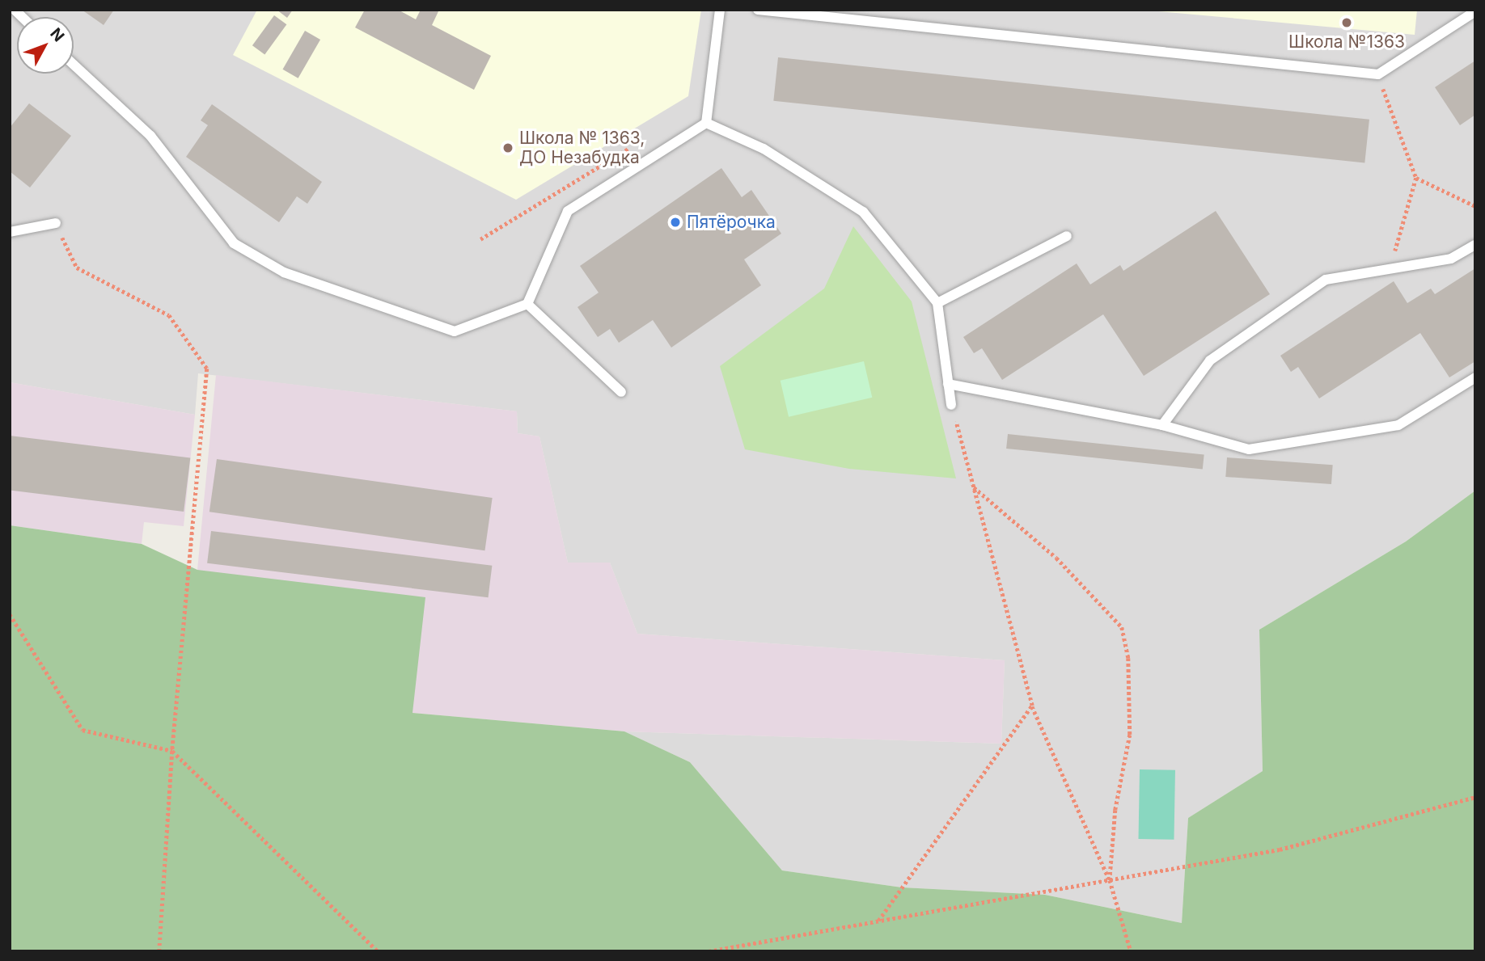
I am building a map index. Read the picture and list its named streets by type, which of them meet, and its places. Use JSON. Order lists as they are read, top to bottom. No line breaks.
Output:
{"places":["Школа №1363","Школа № 1363, ДО Незабудка","Пятёрочка"],"north":"top right"}
